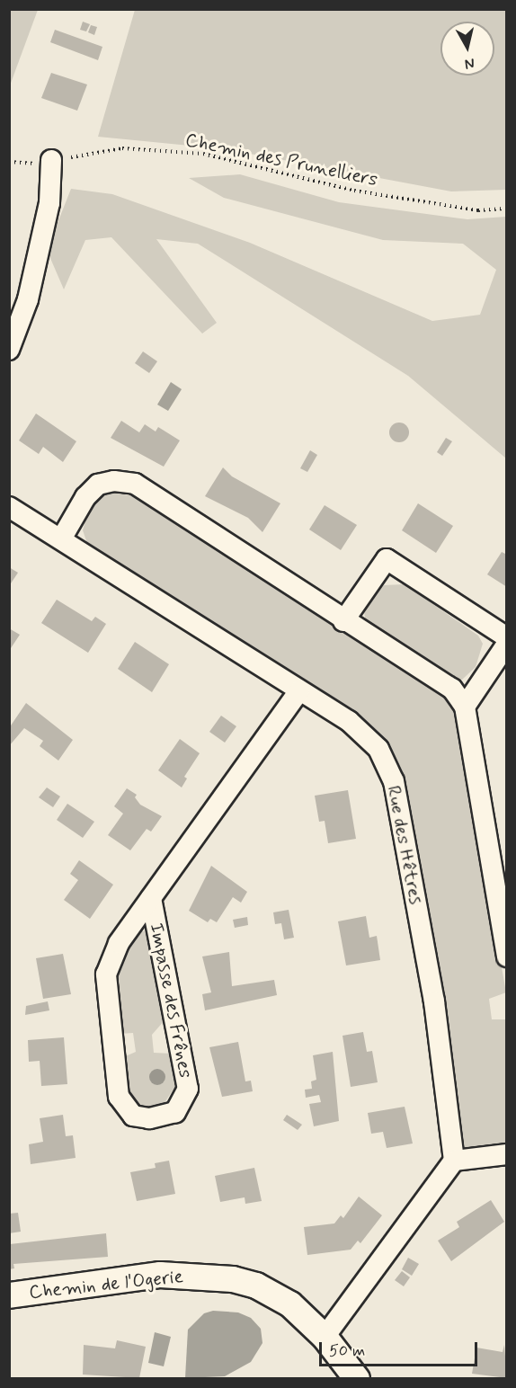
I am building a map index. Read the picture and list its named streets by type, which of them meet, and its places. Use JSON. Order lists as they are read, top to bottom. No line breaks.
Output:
{"streets":{"street":["Rue des Hêtres","Impasse des Frênes","Chemin de l'Ogerie"],"path":["Chemin des Prunelliers"]},"crossings":[["Rue des Hêtres","Impasse des Frênes"]],"scale_bar":"50 m","north":"bottom"}
